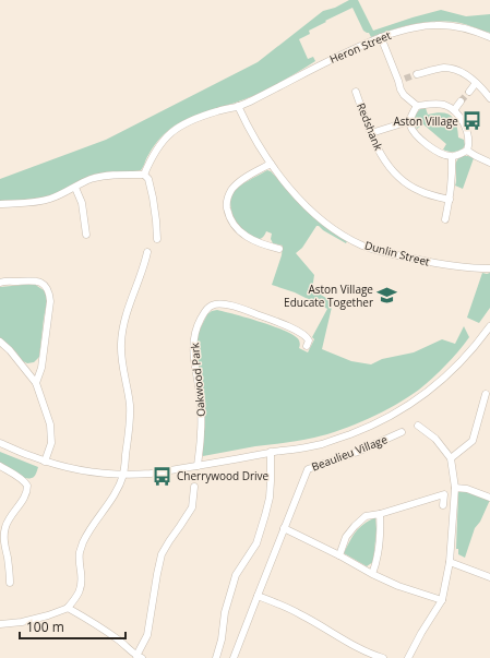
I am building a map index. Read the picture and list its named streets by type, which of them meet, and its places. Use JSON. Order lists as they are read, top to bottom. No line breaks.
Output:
{"streets":{"street":["Heron Street","Redshank","Dunlin Street","Oakwood Park","Beaulieu Village"]},"crossings":[["Heron Street","Dunlin Street"]],"places":{"bus stop":["Aston Village","Cherrywood Drive"],"school or university":["Aston Village Educate Together"]},"scale_bar":"100 m"}
